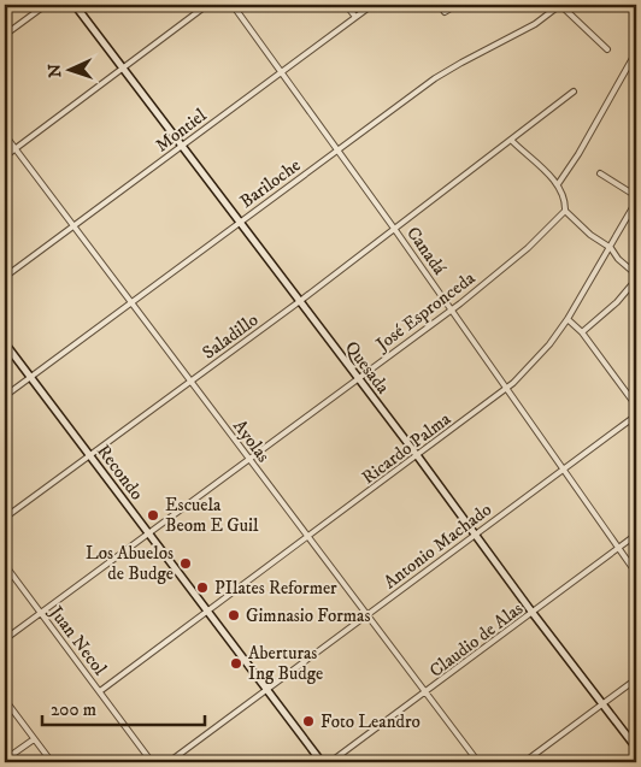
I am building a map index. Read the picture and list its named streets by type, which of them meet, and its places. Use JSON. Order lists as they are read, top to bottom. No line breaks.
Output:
{"streets":{"street":["Montiel","Bariloche","Canadá","José Espronceda","Saladillo","Quesada","Ayolas","Ricardo Palma","Recondo","Antonio Machado","Claudio de Alas","Juan Necol"]},"crossings":[["Montiel","Canadá"],["Montiel","Quesada"],["Montiel","Ayolas"],["Bariloche","Canadá"],["Bariloche","Quesada"],["Bariloche","Ayolas"],["Bariloche","Recondo"],["Canadá","José Espronceda"],["Canadá","Saladillo"],["Canadá","Ricardo Palma"],["Canadá","Antonio Machado"],["Canadá","Claudio de Alas"],["José Espronceda","Quesada"],["José Espronceda","Ayolas"],["José Espronceda","Recondo"],["José Espronceda","Juan Necol"],["Saladillo","Quesada"],["Saladillo","Ayolas"],["Saladillo","Recondo"],["Quesada","Ricardo Palma"],["Quesada","Antonio Machado"],["Quesada","Claudio de Alas"],["Ayolas","Ricardo Palma"],["Ayolas","Antonio Machado"],["Ayolas","Claudio de Alas"],["Ricardo Palma","Recondo"],["Ricardo Palma","Juan Necol"],["Recondo","Antonio Machado"]],"places":["Escuela Beom E Guil","Los Abuelos de Budge","PIlates Reformer","Gimnasio Formas","Aberturas Ing Budge","Foto Leandro"],"scale_bar":"200 m","north":"left"}
